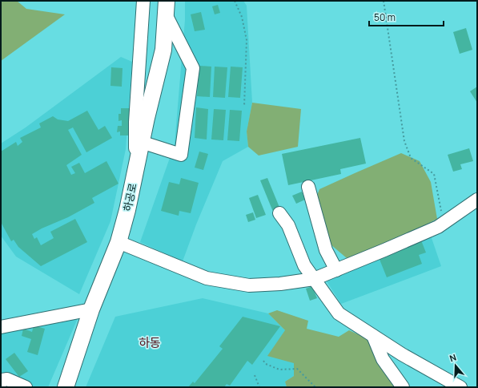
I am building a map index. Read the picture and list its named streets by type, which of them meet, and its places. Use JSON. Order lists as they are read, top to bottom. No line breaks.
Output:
{"streets":{"main road":["하공로"]},"districts":["하동"],"scale_bar":"50 m","north":"top"}
